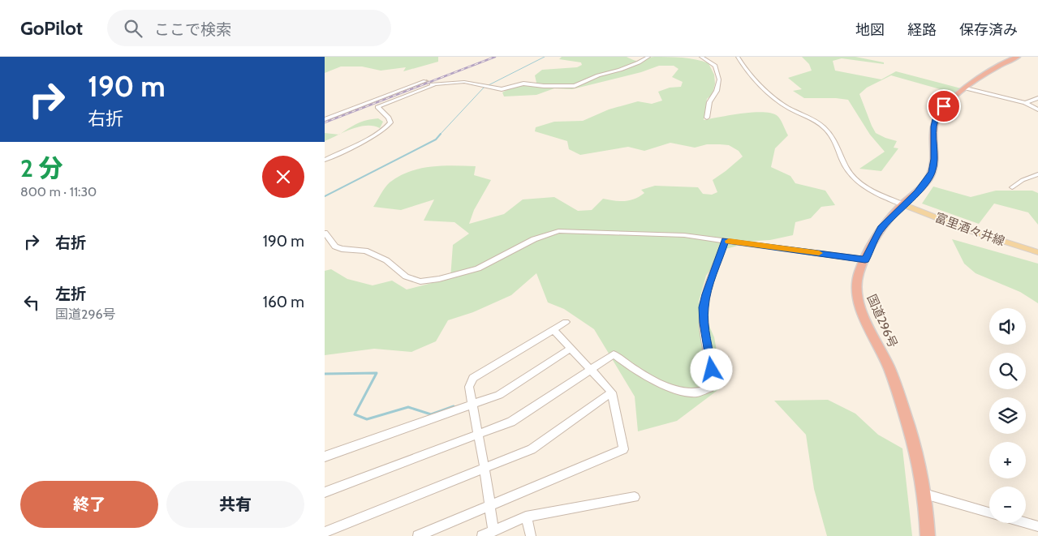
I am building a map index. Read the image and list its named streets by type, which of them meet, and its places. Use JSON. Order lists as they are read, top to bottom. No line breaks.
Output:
{"streets":{"highway":["国道296号"],"main road":["富里酒々井線"]},"crossings":[["富里酒々井線","国道296号"]],"page":{"header":"GoPilot","search":"ここで検索","nav":["地図","経路","保存済み"],"turn":["190 m","右折"],"heading":["2 分","800 m · 11:30"],"list":[{"name":"右折","value":"190 m"},{"name":"左折","note":"国道296号","value":"160 m"}],"map_buttons":["+","−"],"buttons":["終了","共有"]}}
